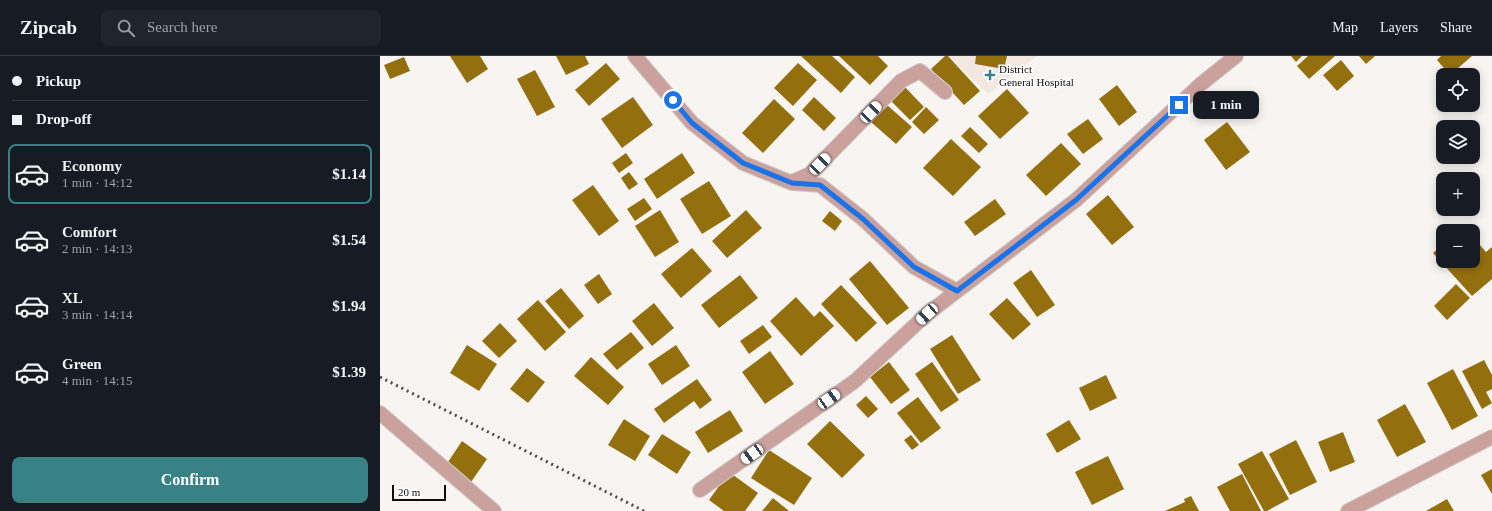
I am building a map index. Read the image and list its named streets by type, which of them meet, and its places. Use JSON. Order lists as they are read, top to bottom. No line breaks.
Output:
{"places":{"health":["District General Hospital"]},"scale_bar":"20 m","page":{"header":"Zipcab","search":"Search here","nav":["Map","Layers","Share"],"banner":["Pickup","Drop-off"],"map_buttons":["+","−"],"bubble":"1 min","list":[{"name":"Economy","note":"1 min · 14:12","value":"$1.14"},{"name":"Comfort","note":"2 min · 14:13","value":"$1.54"},{"name":"XL","note":"3 min · 14:14","value":"$1.94"},{"name":"Green","note":"4 min · 14:15","value":"$1.39"}],"buttons":"Confirm","scale":"20 m"}}
